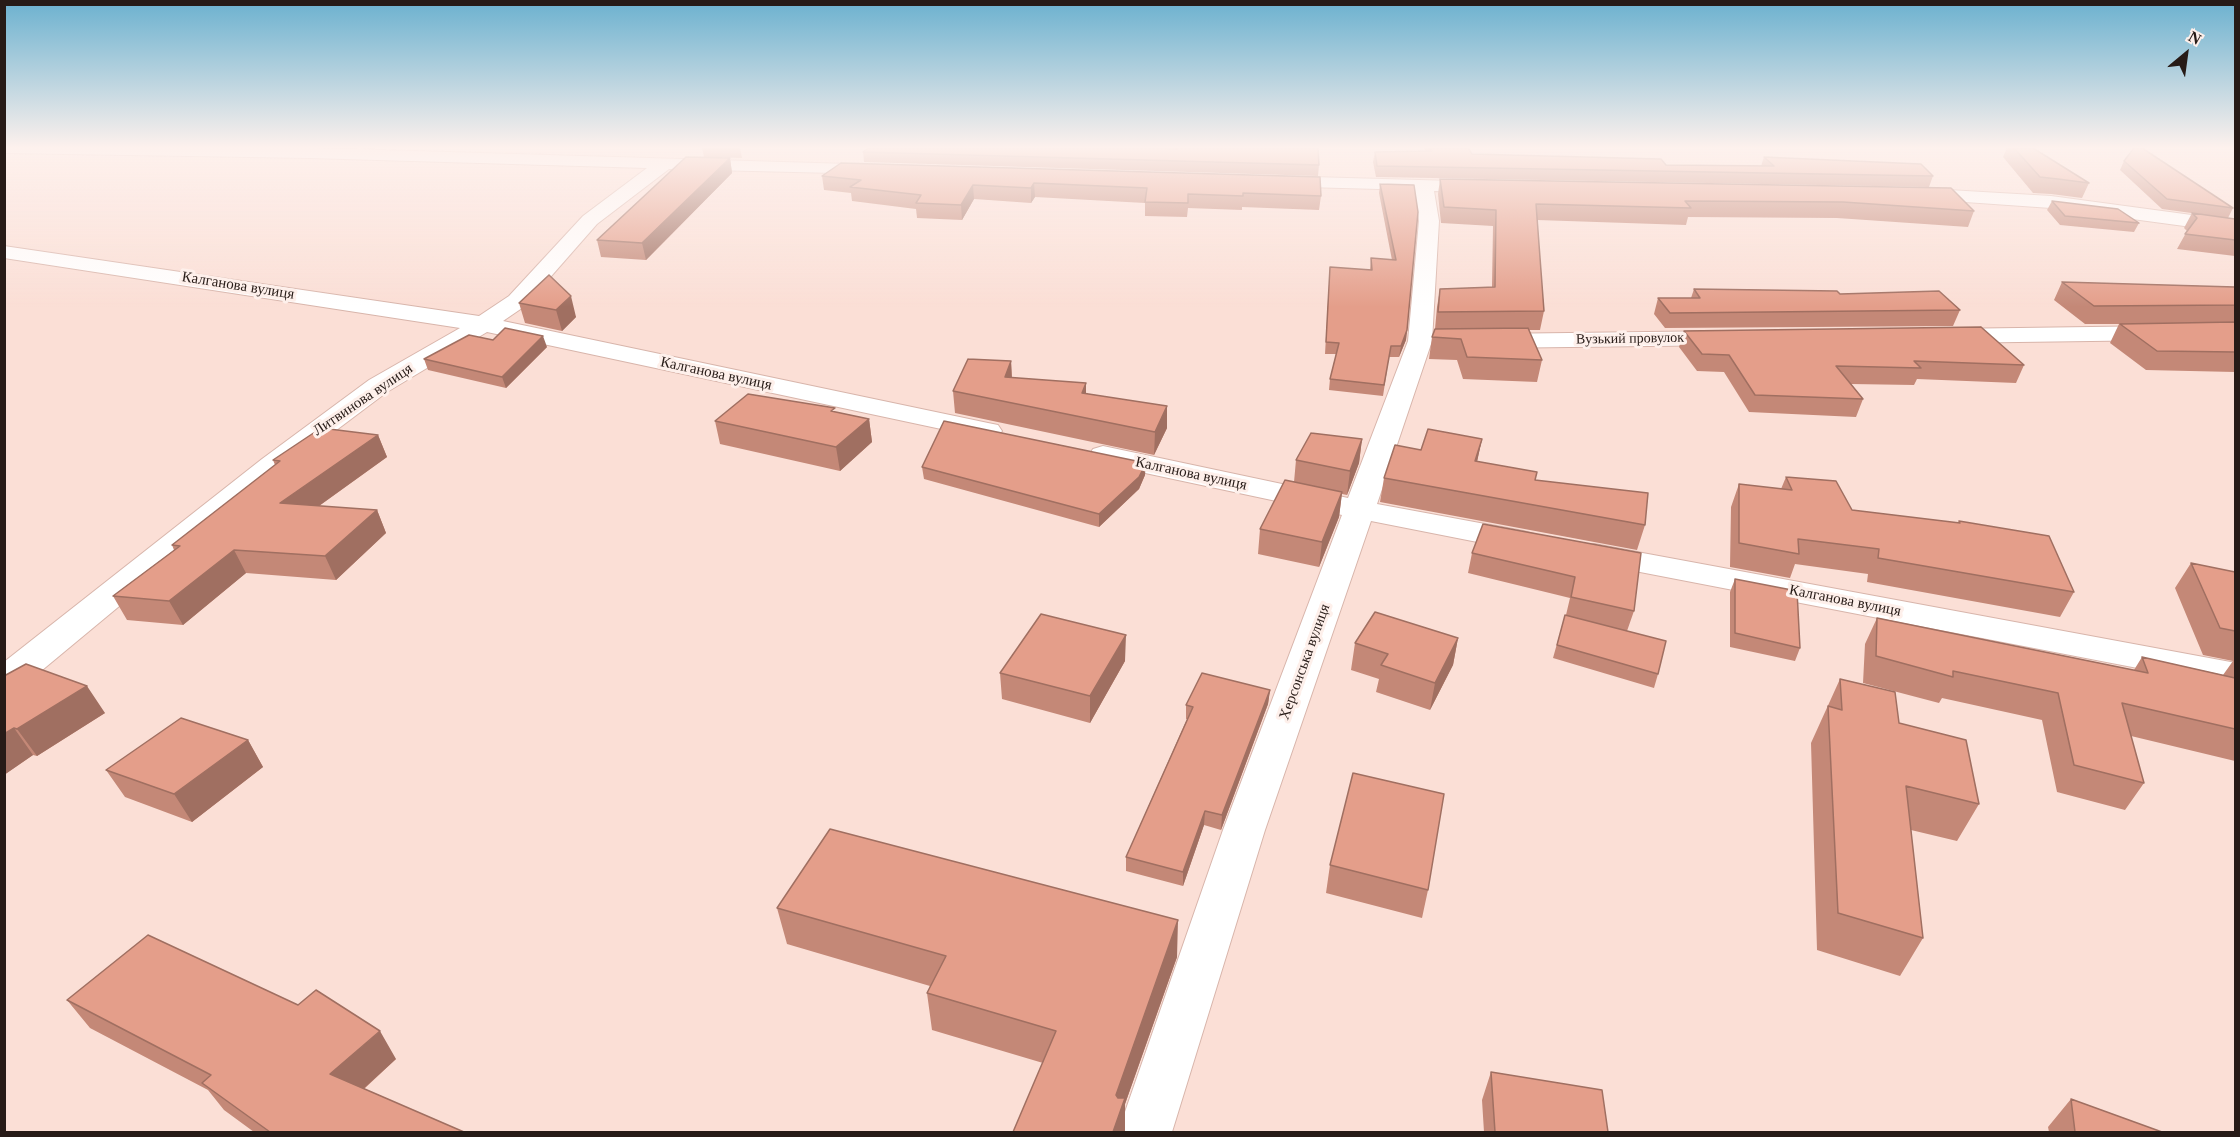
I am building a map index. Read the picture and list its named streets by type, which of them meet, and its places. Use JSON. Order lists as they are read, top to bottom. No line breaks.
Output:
{"streets":{"street":["Калганова вулиця","Вузький провулок","Литвинова вулиця","Херсонська вулиця"]},"crossings":[["Калганова вулиця","Литвинова вулиця"],["Калганова вулиця","Херсонська вулиця"],["Вузький провулок","Херсонська вулиця"]],"north":"top right"}
